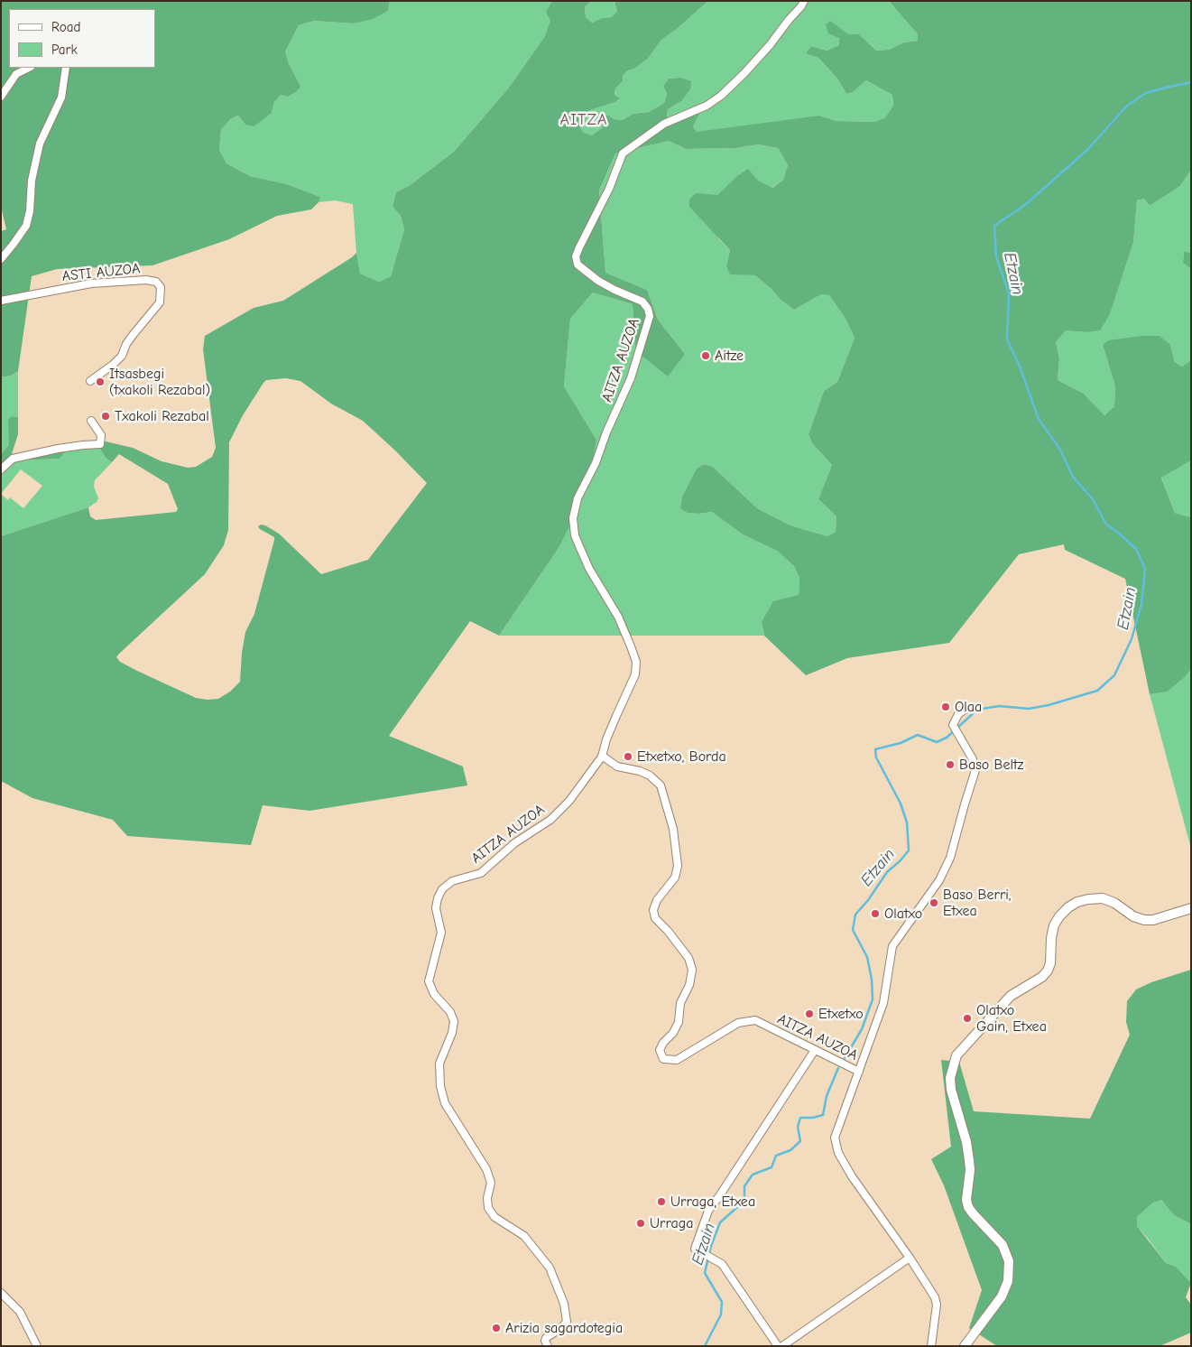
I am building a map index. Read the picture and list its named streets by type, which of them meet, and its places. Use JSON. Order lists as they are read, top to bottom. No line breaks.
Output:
{"streets":{"street":["ASTI AUZOA","AITZA AUZOA"]},"districts":["AITZA"],"water":["Etzain"],"places":["Aitze","Itsasbegi (txakoli Rezabal)","Txakoli Rezabal","Olaa","Etxetxo, Borda","Baso Beltz","Baso Berri, Etxea","Olatxo","Etxetxo","Olatxo Gain, Etxea","Urraga, Etxea","Urraga","Arizia sagardotegia"],"legend":["Road","Park"]}
